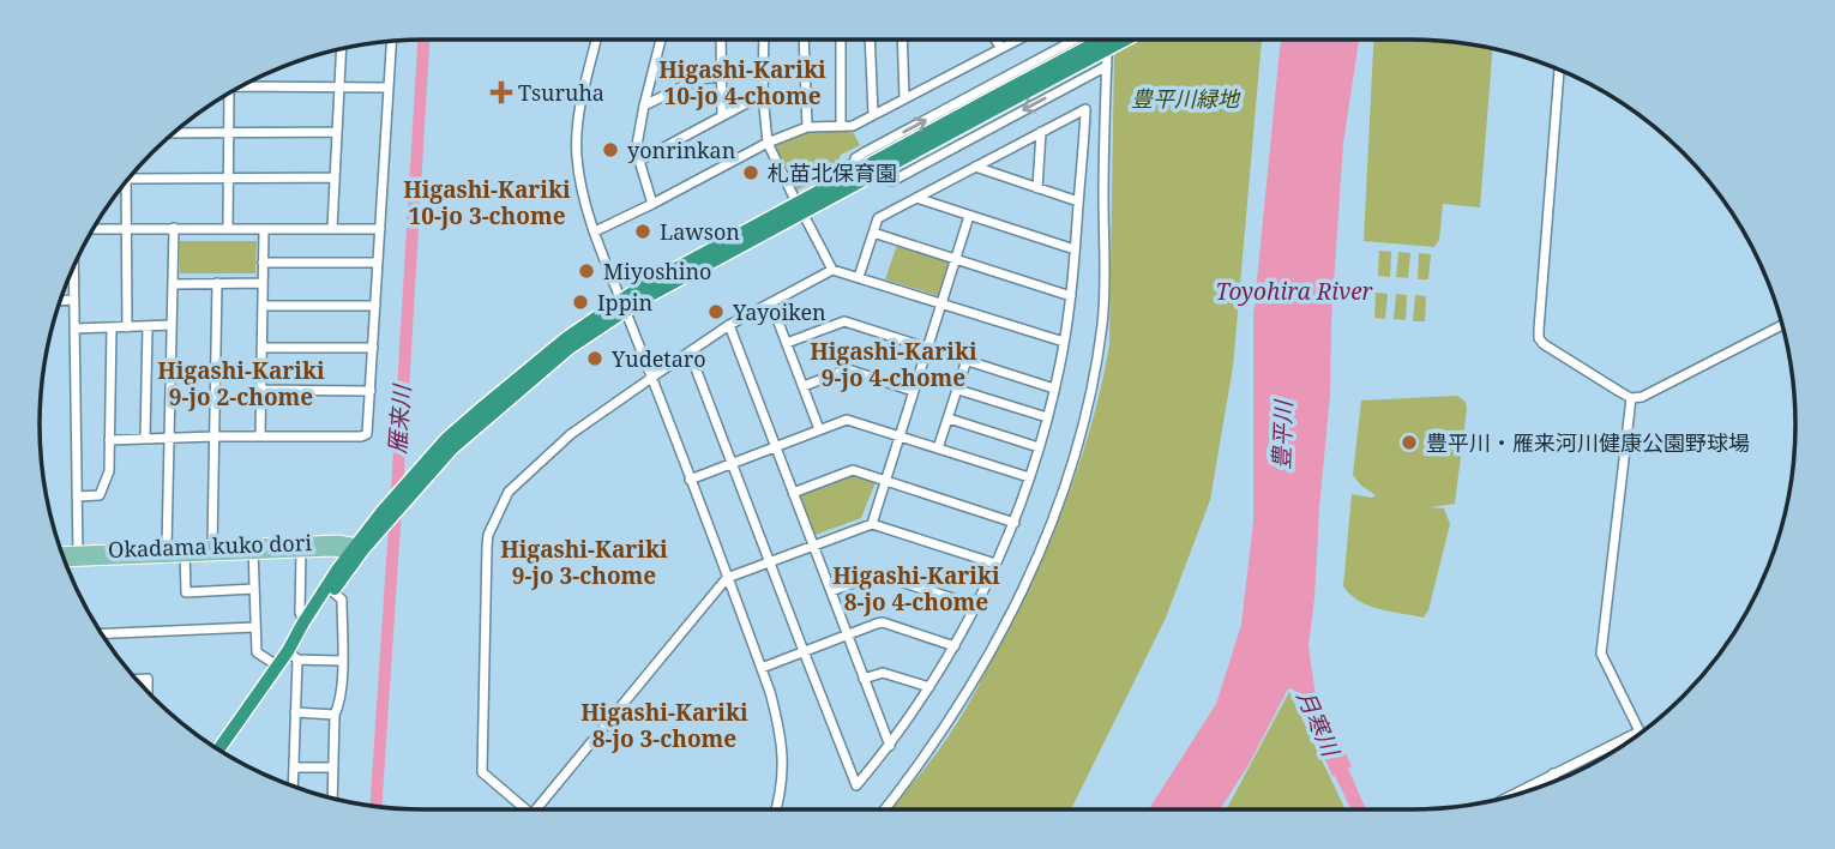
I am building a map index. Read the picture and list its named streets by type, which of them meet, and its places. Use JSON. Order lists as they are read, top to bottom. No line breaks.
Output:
{"streets":{"main road":["Okadama kuko dori"]},"districts":["Higashi-Kariki 10-jo 4-chome","Higashi-Kariki 10-jo 3-chome","Higashi-Kariki 9-jo 4-chome","Higashi-Kariki 9-jo 2-chome","Higashi-Kariki 9-jo 3-chome","Higashi-Kariki 8-jo 4-chome","Higashi-Kariki 8-jo 3-chome"],"water":["Toyohira River","雁来川","豊平川","月寒川"],"parks":["豊平川緑地"],"places":{"health":["Tsuruha"],"other":["yonrinkan","札苗北保育園","Lawson","Miyoshino","Ippin","Yayoiken","Yudetaro","豊平川・雁来河川健康公園野球場"]}}
